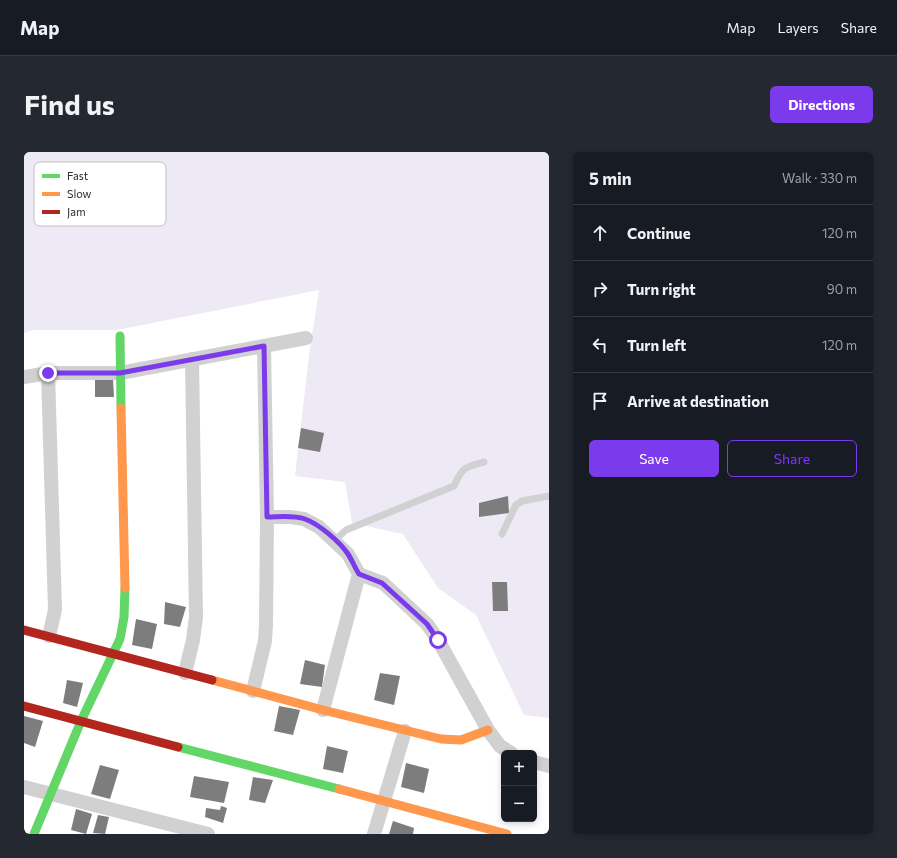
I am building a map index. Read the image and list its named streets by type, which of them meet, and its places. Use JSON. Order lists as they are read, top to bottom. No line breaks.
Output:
{"legend":["Fast","Slow","Jam"],"page":{"header":"Map","nav":["Map","Layers","Share"],"buttons":["Directions",["Save","Share"]],"title":"Find us","heading":["5 min","Walk · 330 m"],"list":[["Continue","120 m"],["Turn right","90 m"],["Turn left","120 m"],"Arrive at destination"],"map_buttons":["+","−"]}}
